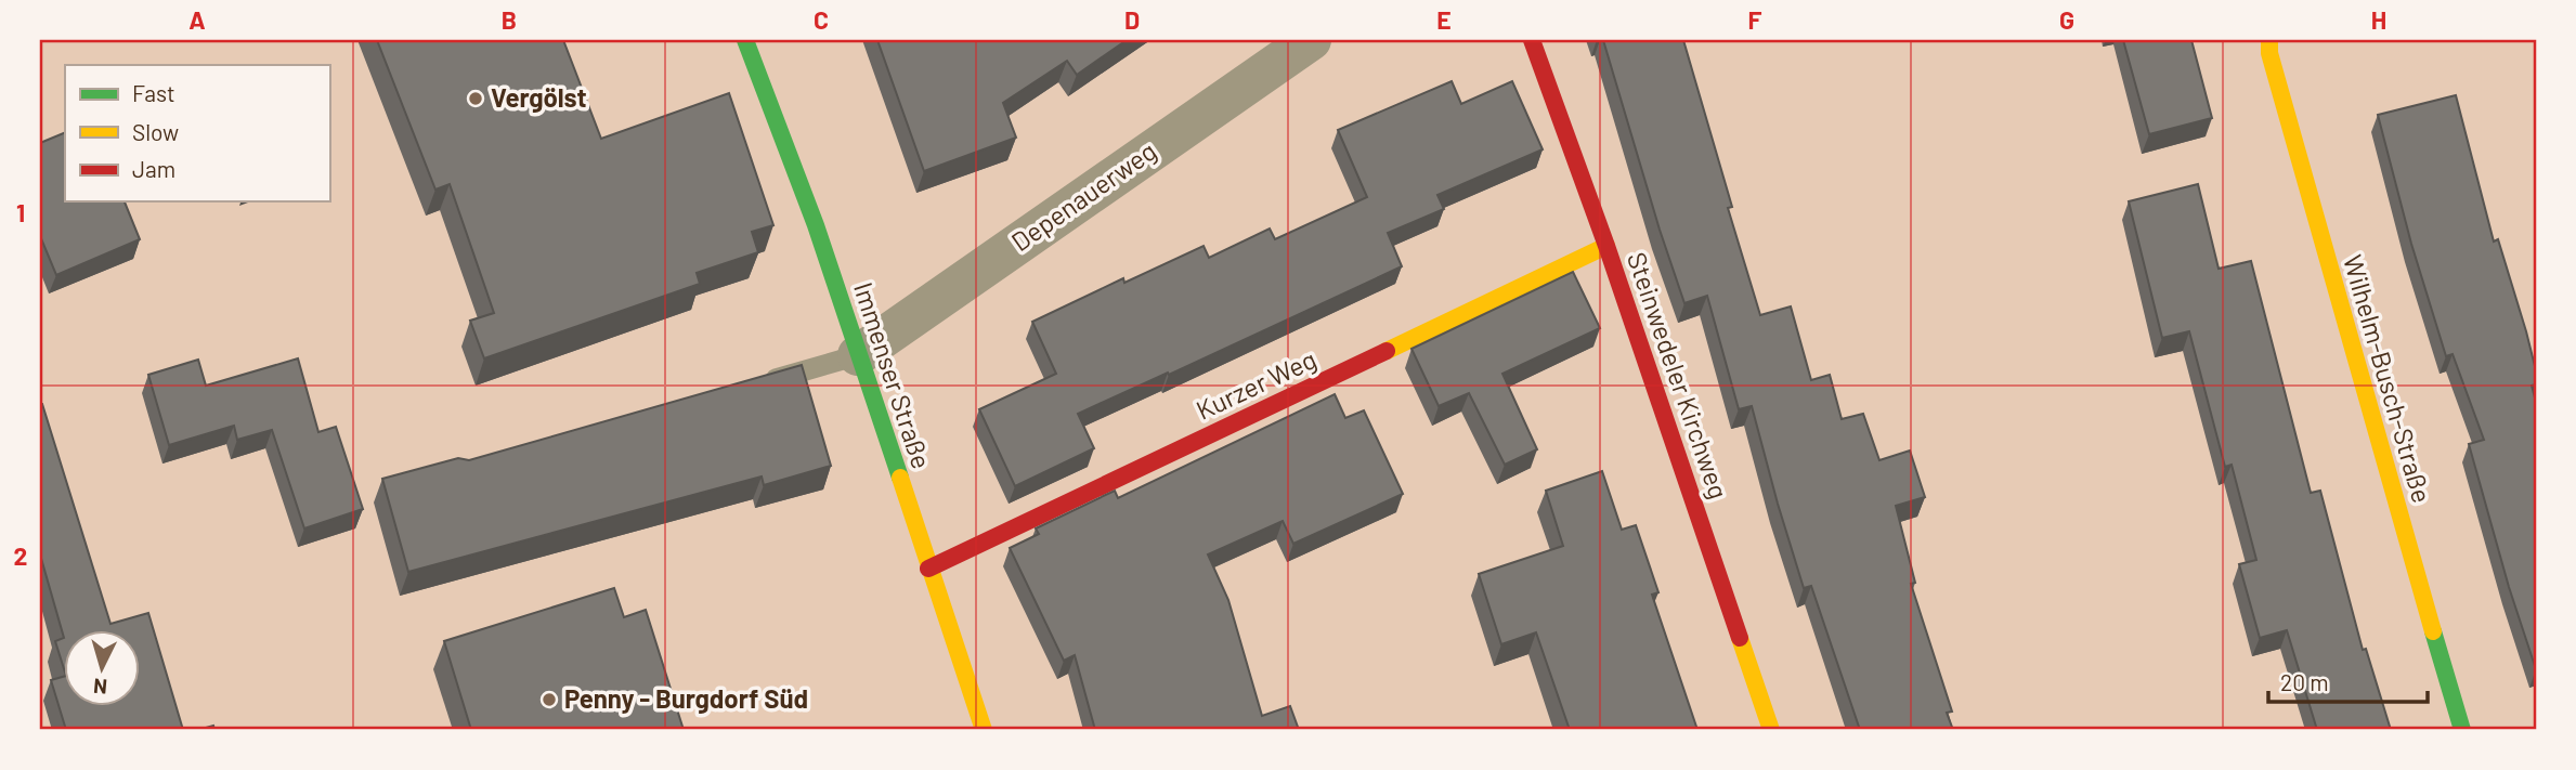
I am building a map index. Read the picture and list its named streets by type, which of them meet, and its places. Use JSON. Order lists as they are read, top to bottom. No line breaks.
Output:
{"streets":{"street":["Depenauerweg","Immenser Straße","Steinwedeler Kirchweg","Wilhelm-Busch-Straße","Kurzer Weg"]},"crossings":[["Depenauerweg","Immenser Straße"],["Immenser Straße","Kurzer Weg"],["Steinwedeler Kirchweg","Kurzer Weg"]],"places":["Vergölst","Penny - Burgdorf Süd"],"legend":["Fast","Slow","Jam"],"scale_bar":"20 m","north":"bottom","grid":{"columns":["A","B","C","D","E","F","G","H"],"rows":["1","2"]}}
